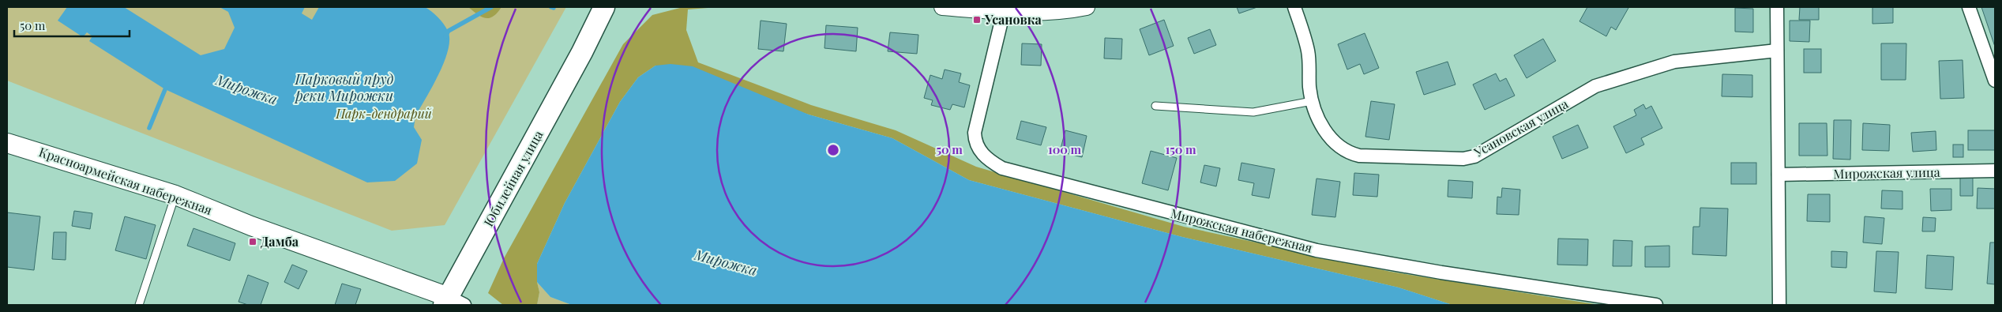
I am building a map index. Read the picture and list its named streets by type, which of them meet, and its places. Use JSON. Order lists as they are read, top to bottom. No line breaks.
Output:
{"streets":{"main road":["Юбилейная улица","Красноармейская набережная"],"street":["Усановская улица","Мирожская улица","Мирожская набережная"]},"crossings":[["Юбилейная улица","Красноармейская набережная"]],"water":["Парковый пруд реки Мирожки","Мирожка"],"parks":["Парк-дендрарий"],"places":{"transit":["Усановка","Дамба"]},"scale_bar":"50 m","rings":["50 m","100 m","150 m"]}
